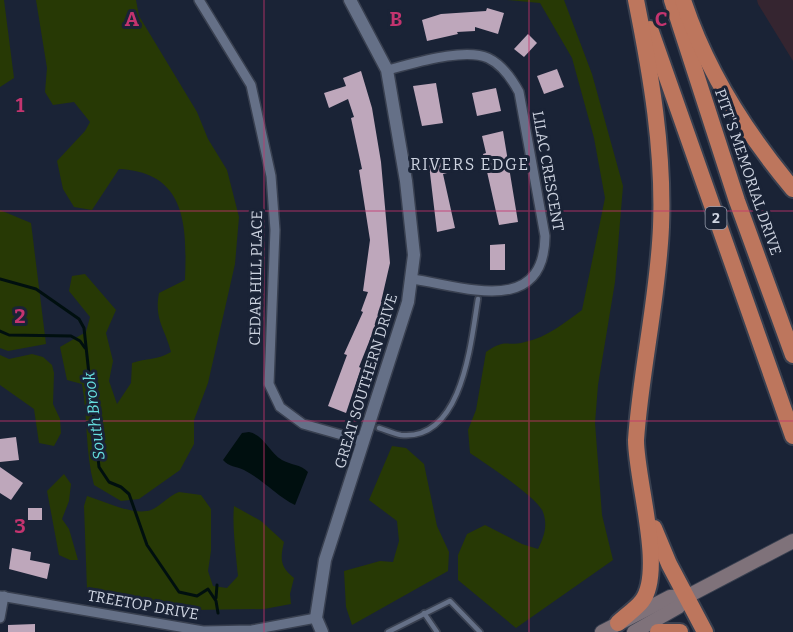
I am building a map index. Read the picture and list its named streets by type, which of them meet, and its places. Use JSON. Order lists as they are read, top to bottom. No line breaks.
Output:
{"streets":{"highway":["PITT'S MEMORIAL DRIVE","2"],"street":["LILAC CRESCENT","CEDAR HILL PLACE","GREAT SOUTHERN DRIVE","TREETOP DRIVE"]},"crossings":[["LILAC CRESCENT","GREAT SOUTHERN DRIVE"],["CEDAR HILL PLACE","GREAT SOUTHERN DRIVE"],["GREAT SOUTHERN DRIVE","TREETOP DRIVE"]],"districts":["RIVERS EDGE"],"water":["South Brook"],"grid":{"columns":["A","B","C"],"rows":["1","2","3"]}}
